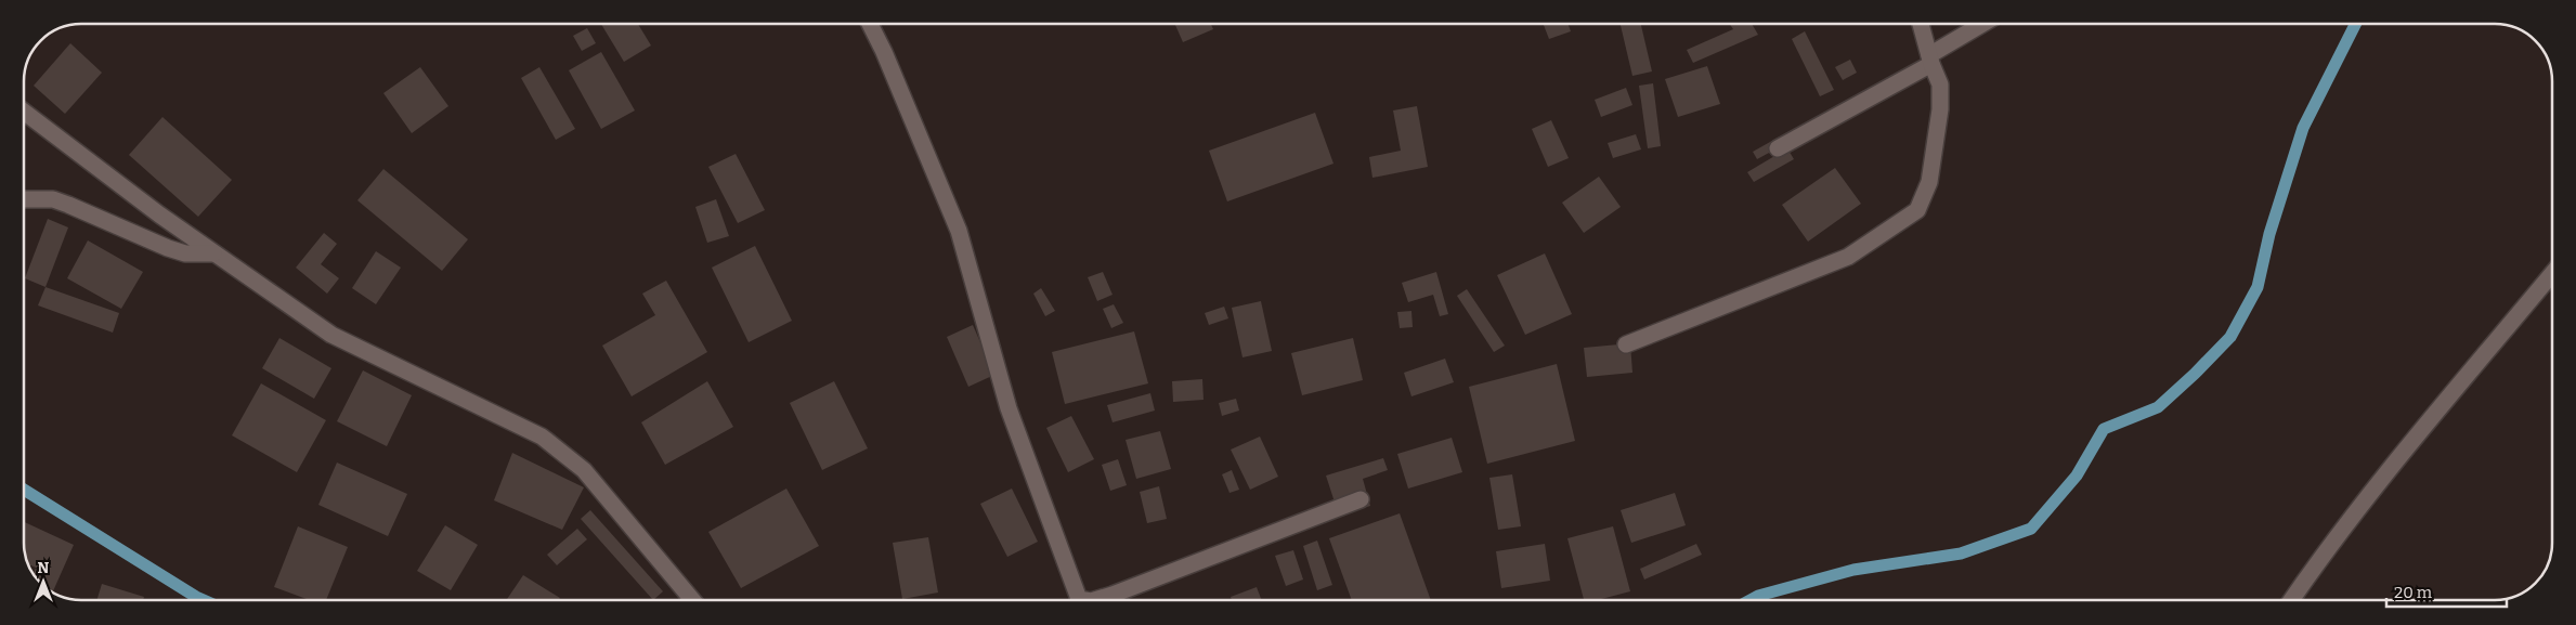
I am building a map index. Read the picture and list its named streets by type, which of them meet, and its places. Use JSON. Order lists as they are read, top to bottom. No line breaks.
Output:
{"scale_bar":"20 m","north":"top"}
